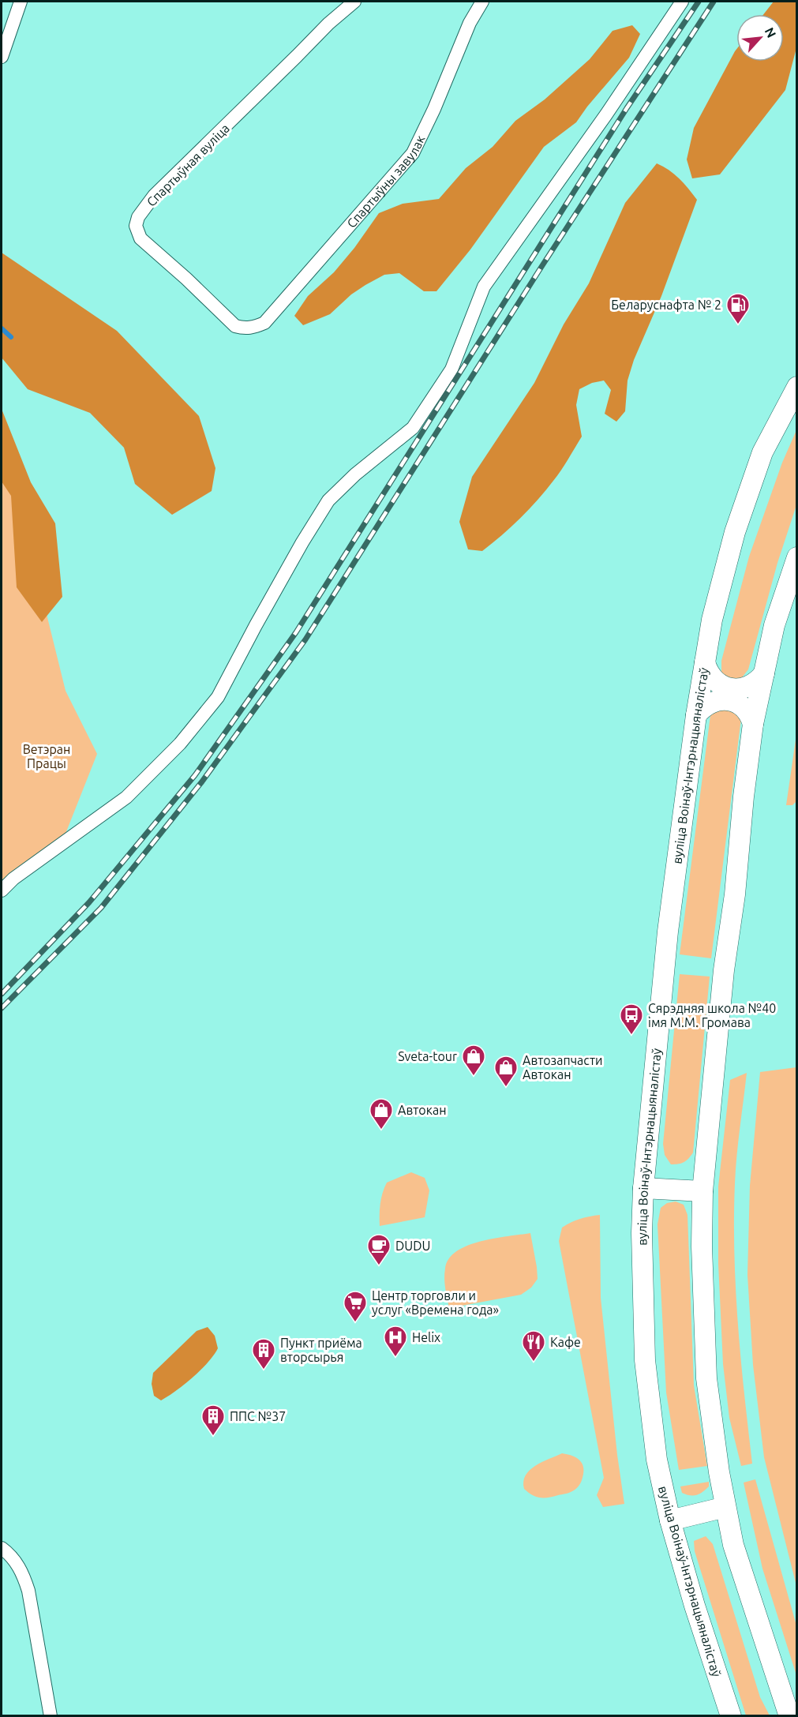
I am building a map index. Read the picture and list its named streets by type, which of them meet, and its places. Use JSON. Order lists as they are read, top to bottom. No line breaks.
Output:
{"streets":{"main road":["вуліца Воінаў-Інтэрнацыяналістаў"],"street":["Спартыўная вуліца","Спартыўны завулак"]},"crossings":[["Спартыўная вуліца","Спартыўны завулак"]],"parks":["Ветэран Працы"],"places":{"fuel station":["Беларуснафта № 2"],"bus stop":["Сярэдняя школа №40 імя М.М. Громава"],"shop":["Sveta-tour","Автозапчасти Автокан","Автокан"],"cafe":["DUDU"],"supermarket":["Центр торговли и услуг «Времена года»"],"hospital":["Helix"],"restaurant":["Кафе"],"building":["Пункт приёма вторсырья","ППС №37"]},"north":"top right"}
